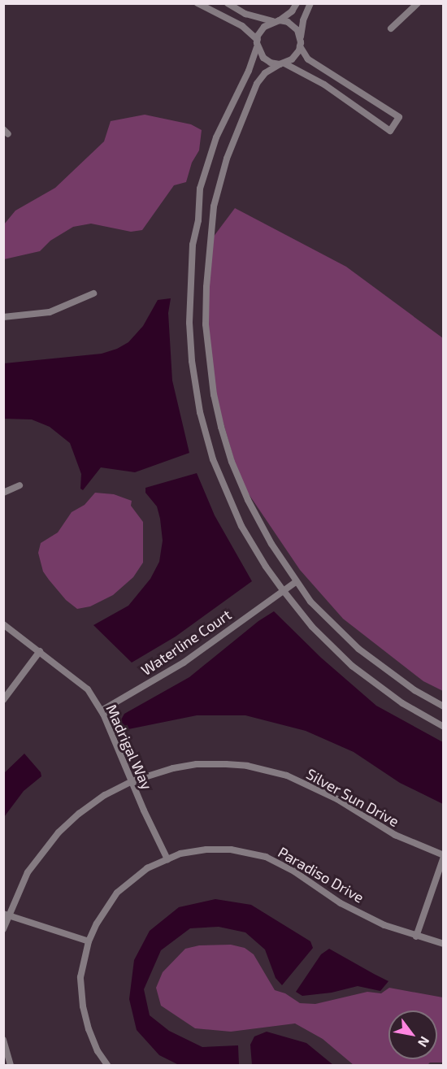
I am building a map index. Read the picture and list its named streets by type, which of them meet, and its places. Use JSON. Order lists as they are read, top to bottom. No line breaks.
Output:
{"streets":{"street":["Waterline Court","Madrigal Way","Silver Sun Drive","Paradiso Drive"]},"crossings":[["Waterline Court","Madrigal Way"],["Madrigal Way","Silver Sun Drive"],["Madrigal Way","Paradiso Drive"]],"north":"bottom right"}
